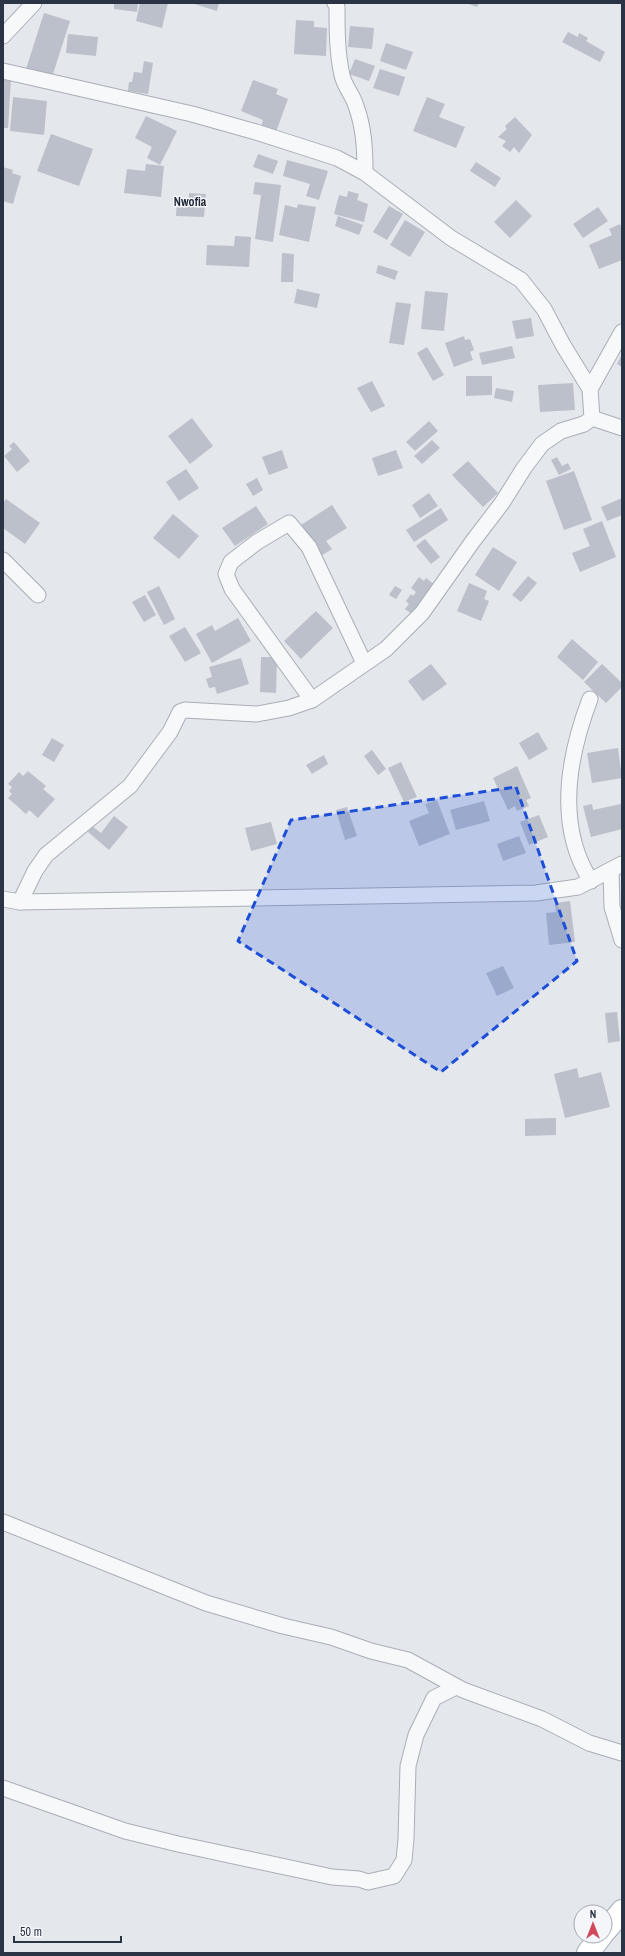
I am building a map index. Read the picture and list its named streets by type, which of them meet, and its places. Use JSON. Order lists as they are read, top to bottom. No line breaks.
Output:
{"districts":["Nwofia"],"scale_bar":"50 m","north":"top"}
